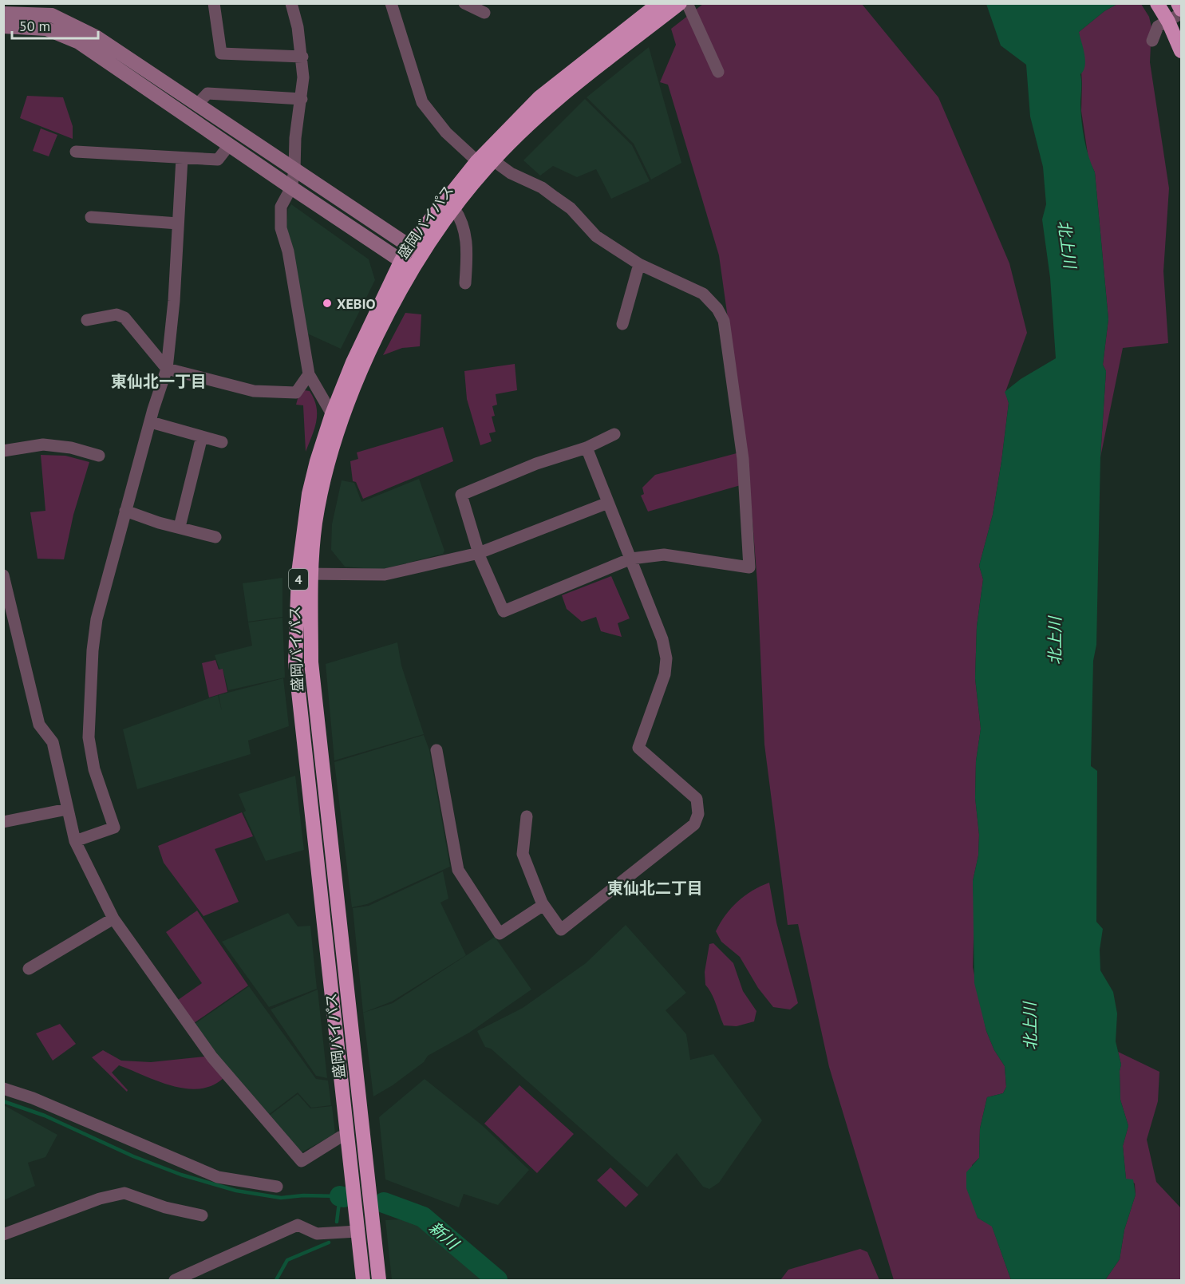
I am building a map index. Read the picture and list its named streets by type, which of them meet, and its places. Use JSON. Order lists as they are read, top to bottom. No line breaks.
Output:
{"streets":{"highway":["盛岡バイパス","4"]},"districts":["東仙北一丁目","東仙北二丁目"],"water":["北上川","新川"],"places":["XEBIO"],"scale_bar":"50 m"}
